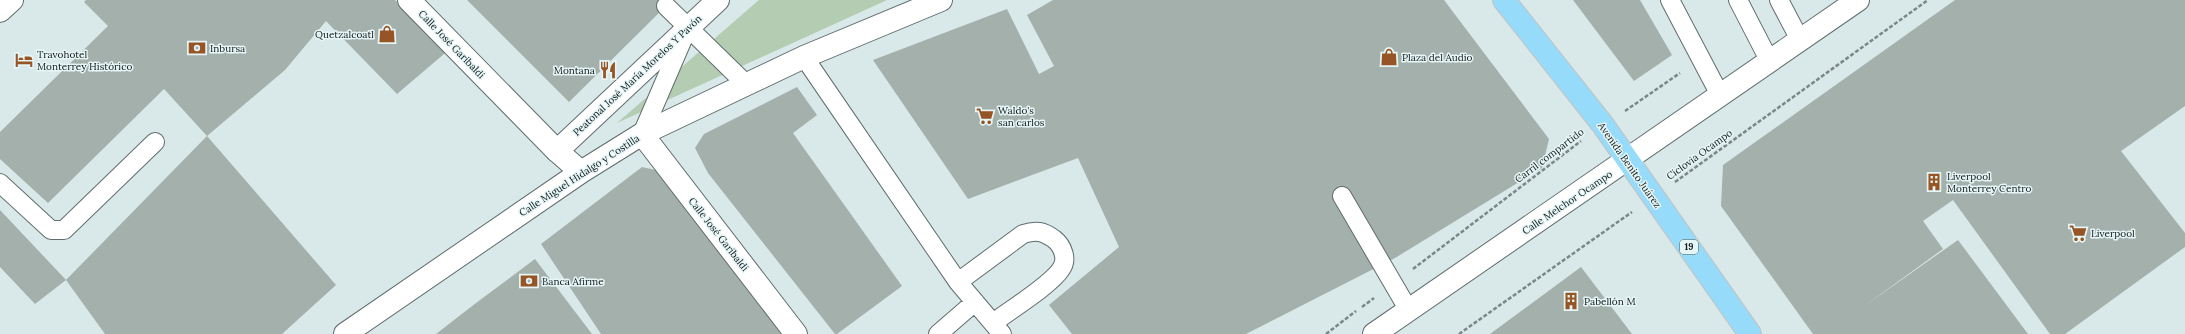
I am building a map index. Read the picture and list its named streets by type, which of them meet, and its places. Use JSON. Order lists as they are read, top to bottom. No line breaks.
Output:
{"streets":{"main road":["Avenida Benito Juárez","19"],"street":["Calle José Garibaldi","Peatonal José María Morelos Y Pavón","Calle Miguel Hidalgo y Costilla","Calle Melchor Ocampo"],"path":["Ciclovia Ocampo","Carril compartido"]},"crossings":[["Calle José Garibaldi","Peatonal José María Morelos Y Pavón"],["Calle José Garibaldi","Calle Miguel Hidalgo y Costilla"],["Ciclovia Ocampo","Avenida Benito Juárez"],["Carril compartido","Avenida Benito Juárez"],["Avenida Benito Juárez","Calle Melchor Ocampo"]],"places":{"shop":["Quetzalcoatl","Plaza del Audio"],"bank":["Inbursa","Banca Afirme"],"hotel":["Travohotel Monterrey Histórico"],"restaurant":["Montana"],"supermarket":["Waldo's san carlos","Liverpool"],"building":["Liverpool Monterrey Centro","Pabellón M"]}}
